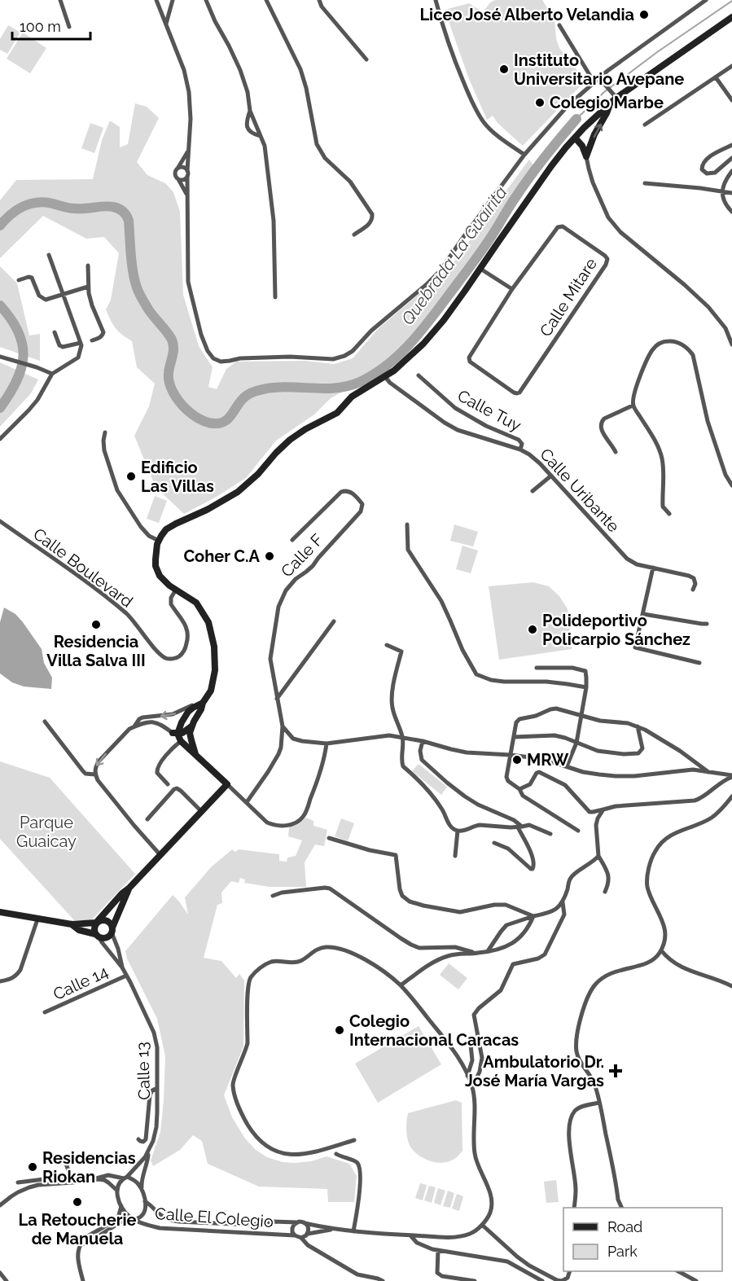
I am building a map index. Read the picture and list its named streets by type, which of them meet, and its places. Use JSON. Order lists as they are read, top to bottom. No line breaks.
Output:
{"streets":{"street":["Calle Mitare","Calle Tuy","Calle Uribante","Calle F","Calle Boulevard","Calle 14","Calle 13","Calle El Colegio"]},"crossings":[["Calle Tuy","Calle Uribante"],["Calle 14","Calle 13"],["Calle 13","Calle El Colegio"]],"water":["Quebrada La Guairita"],"parks":["Parque Guaicay"],"places":{"other":["Liceo José Alberto Velandia","Instituto Universitario Avepane","Colegio Marbe","Edificio Las Villas","Coher C.A","Residencia Villa Salva III","Polideportivo Policarpio Sánchez","MRW","Colegio Internacional Caracas","Residencias Riokan","La Retoucherie de Manuela"],"health":["Ambulatorio Dr. José María Vargas"]},"legend":["Road","Park"],"scale_bar":"100 m"}
